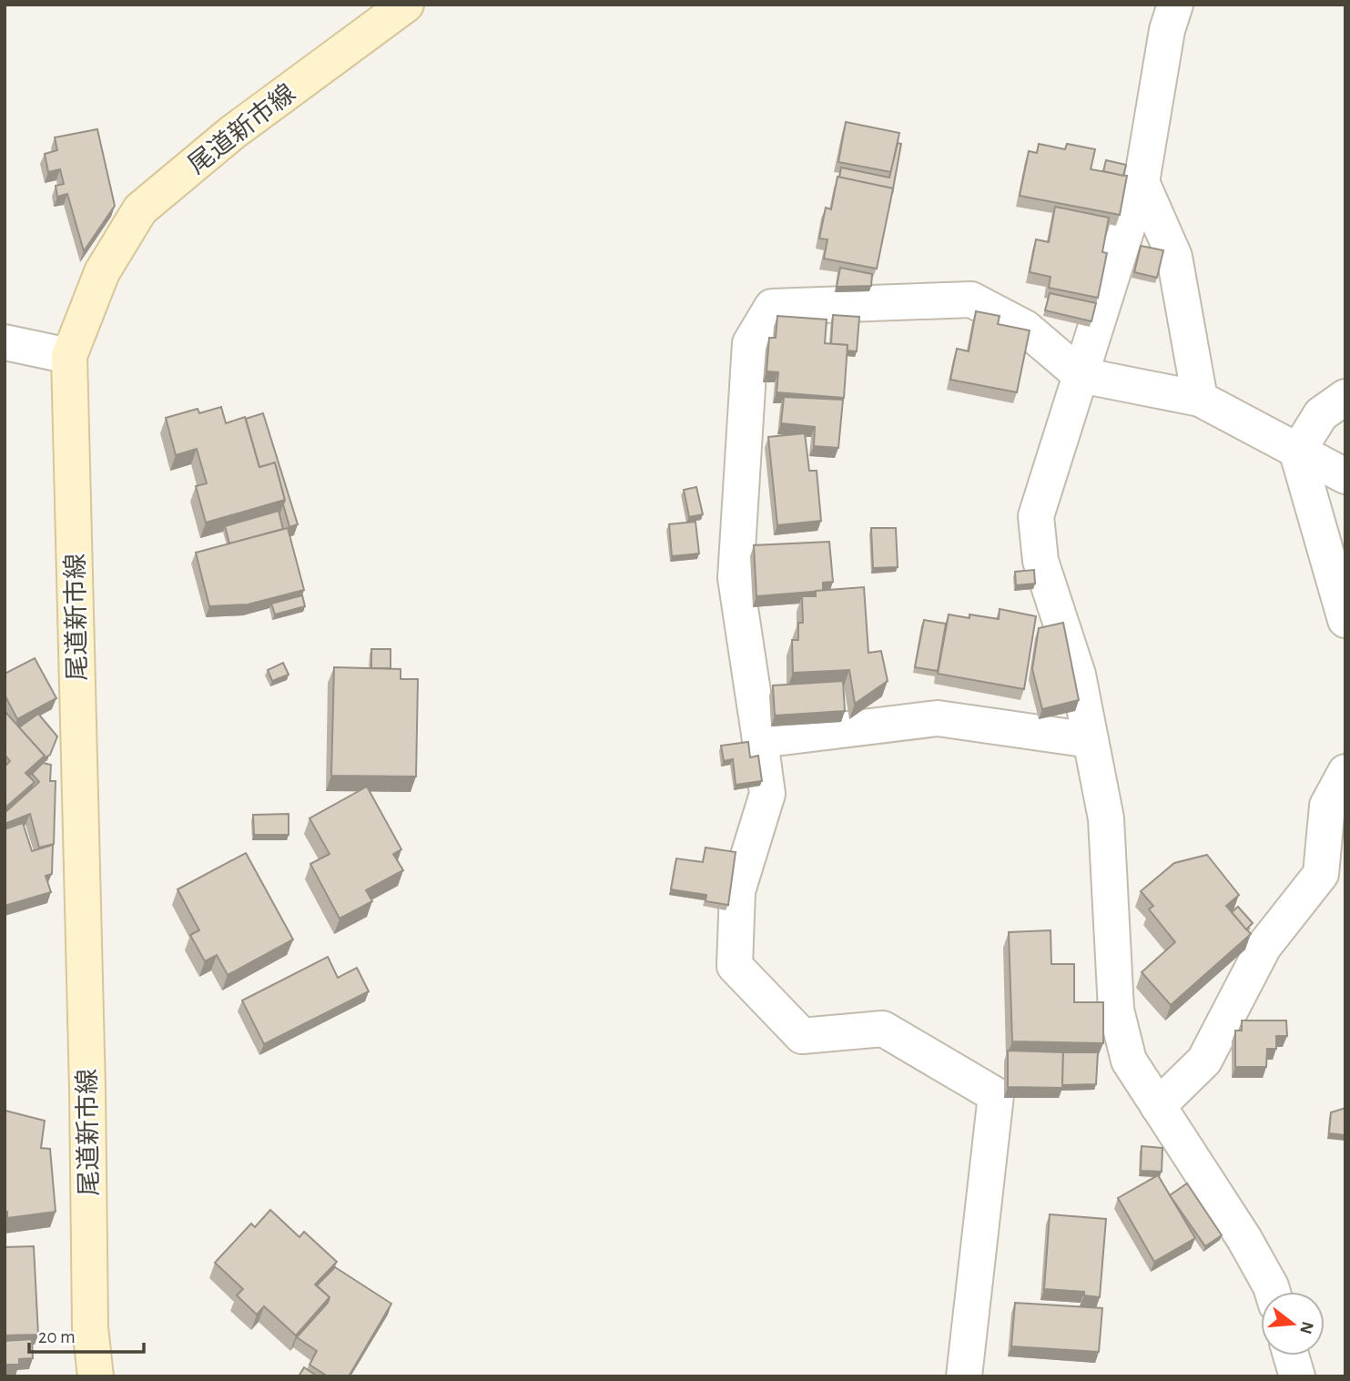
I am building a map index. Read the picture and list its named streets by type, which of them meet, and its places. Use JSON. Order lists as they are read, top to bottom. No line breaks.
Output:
{"streets":{"main road":["尾道新市線"]},"scale_bar":"20 m","north":"right"}
